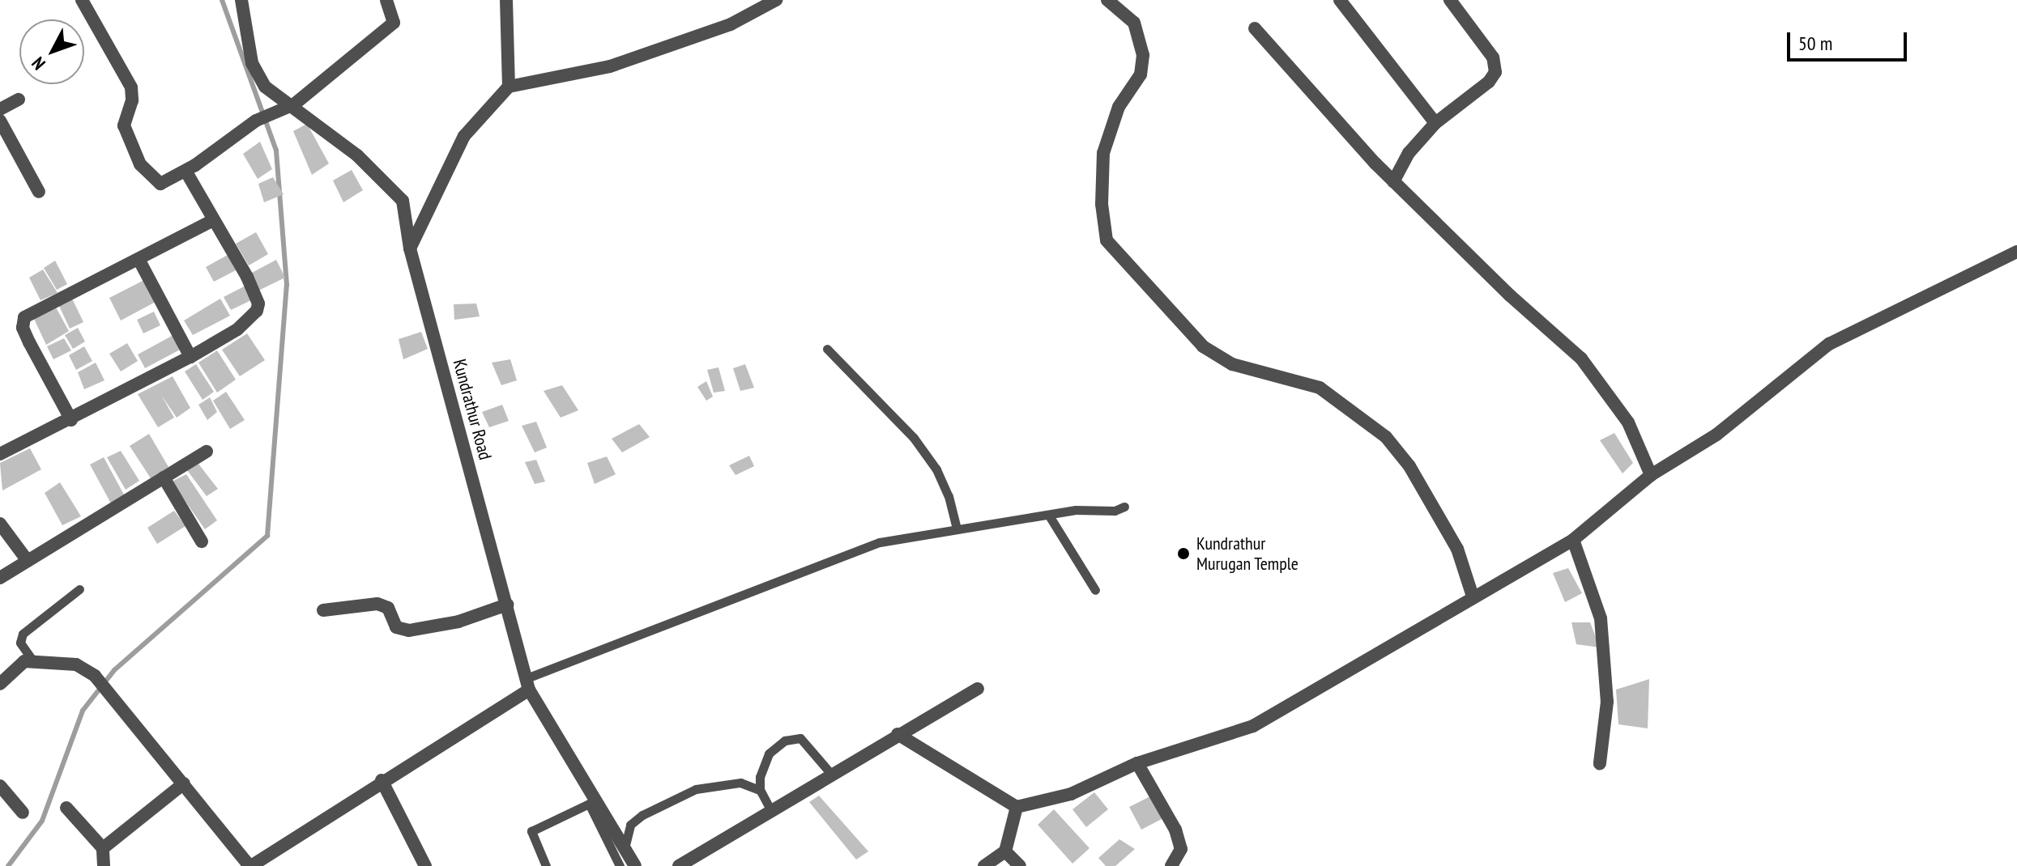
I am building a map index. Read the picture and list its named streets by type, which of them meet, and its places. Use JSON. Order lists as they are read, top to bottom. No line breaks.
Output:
{"streets":{"street":["Kundrathur Road"]},"places":["Kundrathur Murugan Temple"],"scale_bar":"50 m","north":"bottom left"}
